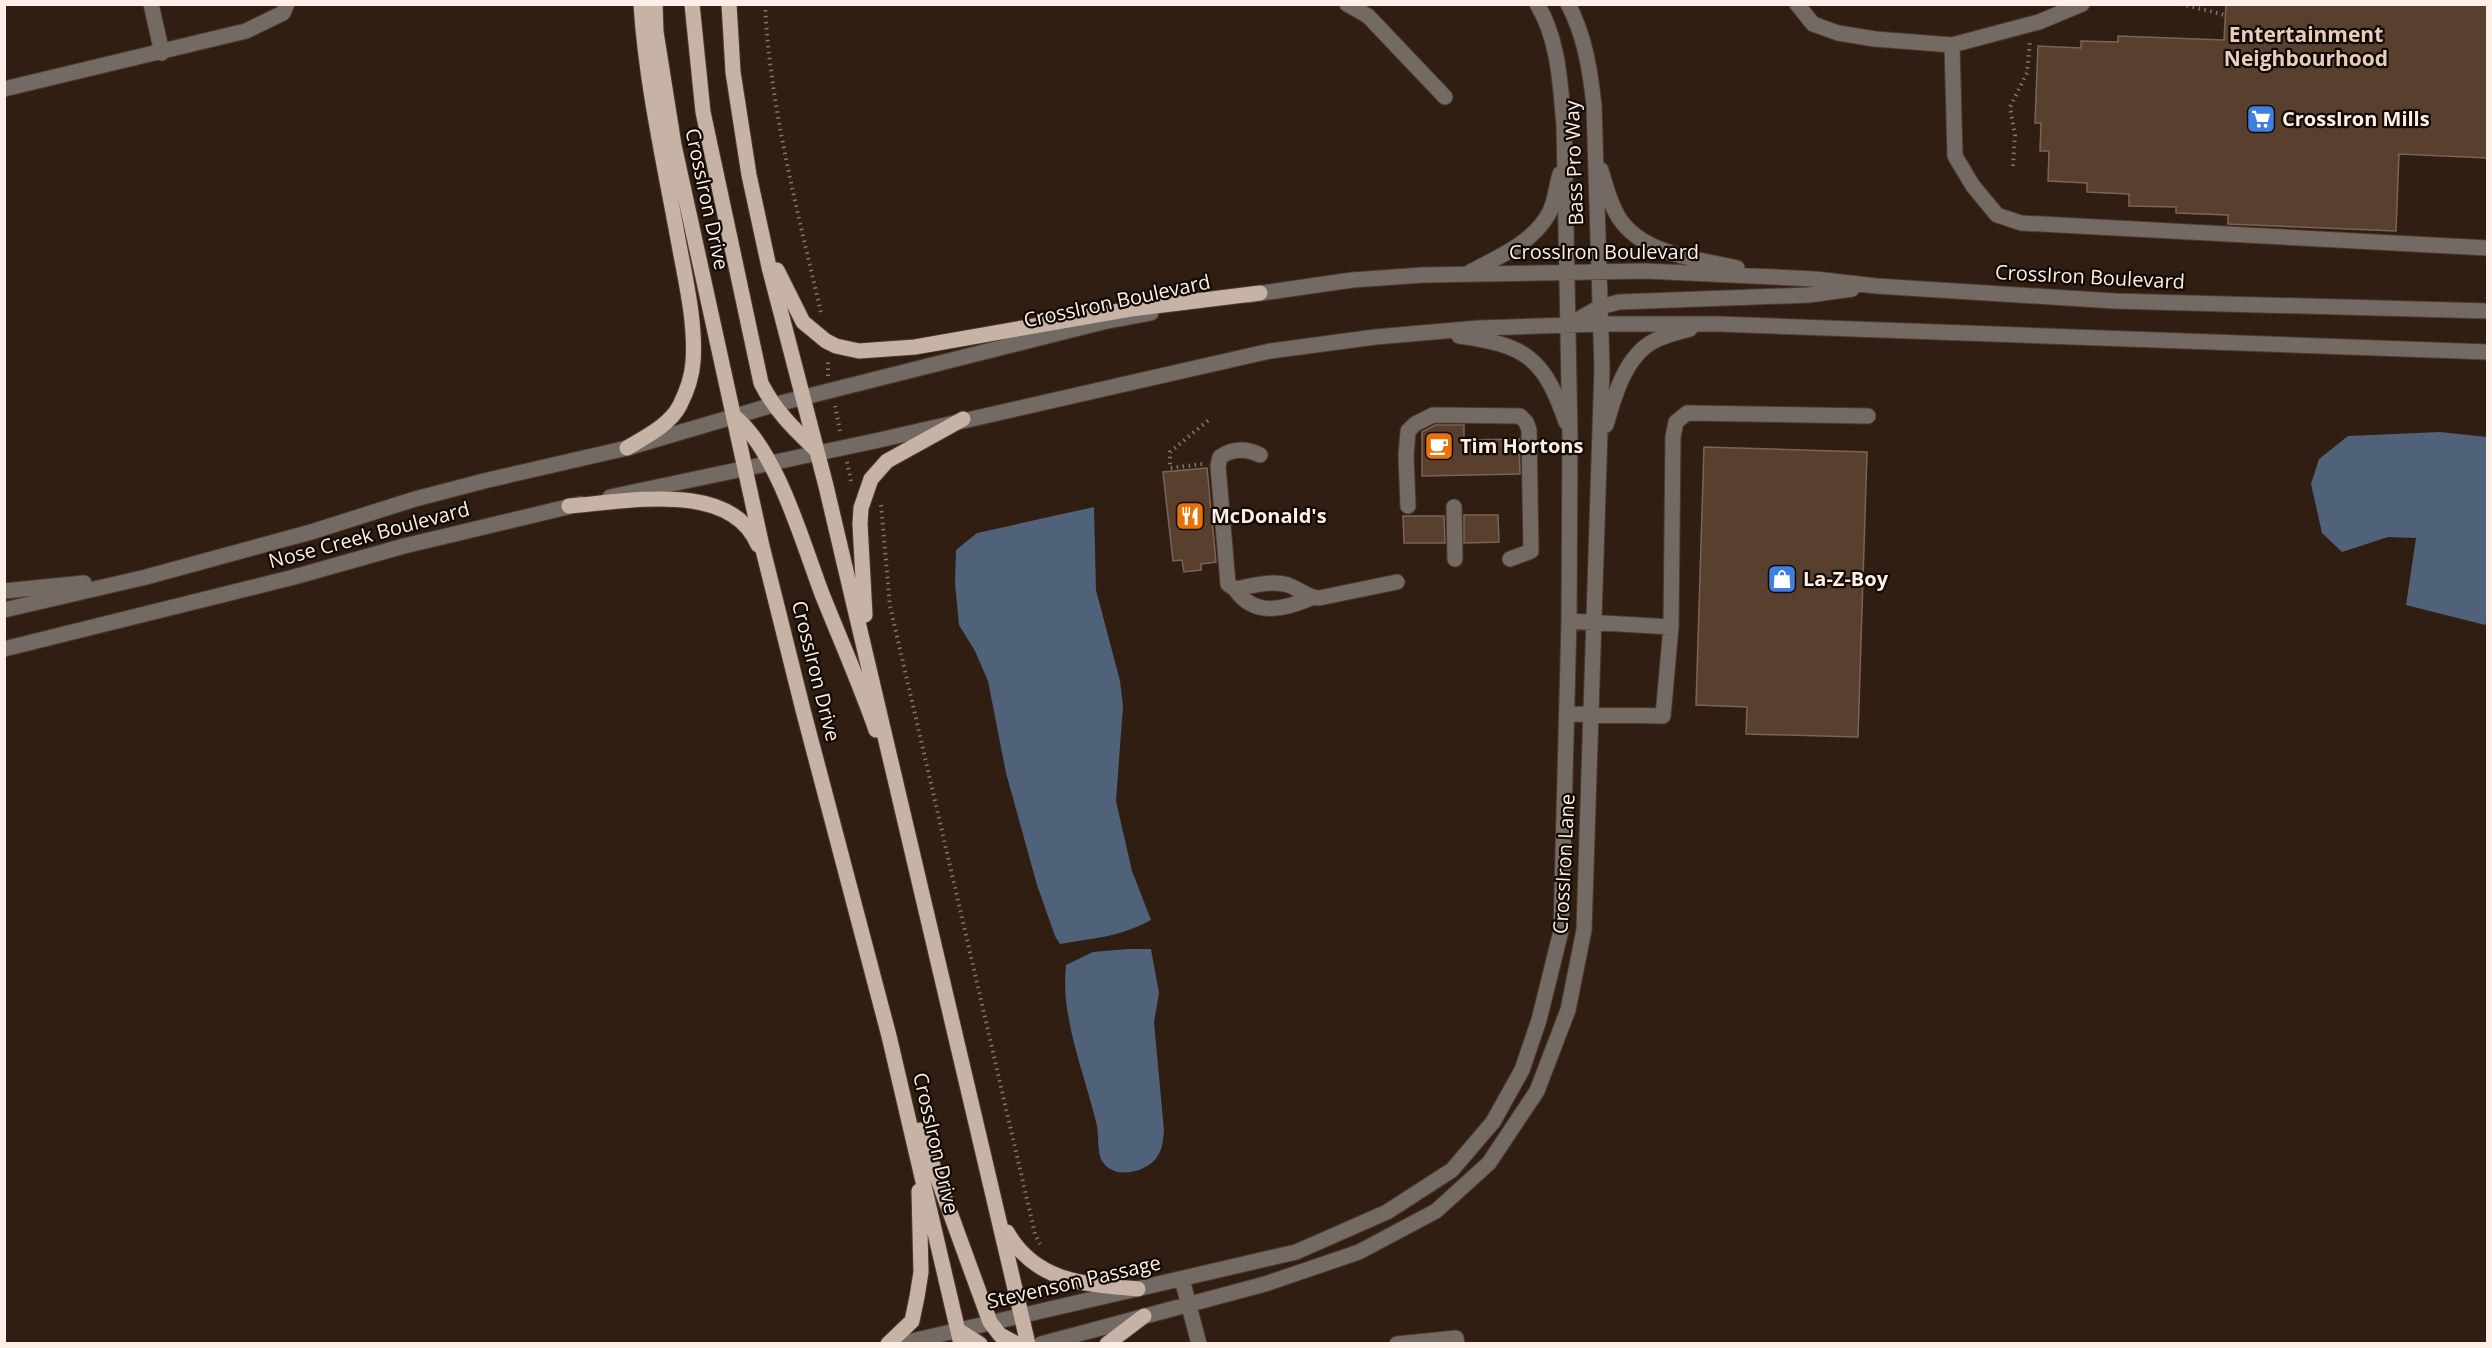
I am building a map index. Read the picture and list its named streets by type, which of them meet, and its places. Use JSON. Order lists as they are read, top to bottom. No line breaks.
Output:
{"streets":{"main road":["CrossIron Drive"],"street":["Bass Pro Way","CrossIron Boulevard","Nose Creek Boulevard","CrossIron Lane","Stevenson Passage"]},"crossings":[["Bass Pro Way","CrossIron Boulevard"],["Bass Pro Way","CrossIron Lane"],["CrossIron Drive","CrossIron Boulevard"],["CrossIron Drive","Nose Creek Boulevard"],["CrossIron Drive","Stevenson Passage"],["CrossIron Boulevard","Nose Creek Boulevard"],["CrossIron Lane","Stevenson Passage"]],"districts":["Entertainment Neighbourhood"],"places":{"supermarket":["CrossIron Mills"],"cafe":["Tim Hortons"],"restaurant":["McDonald's"],"shop":["La-Z-Boy"]}}
